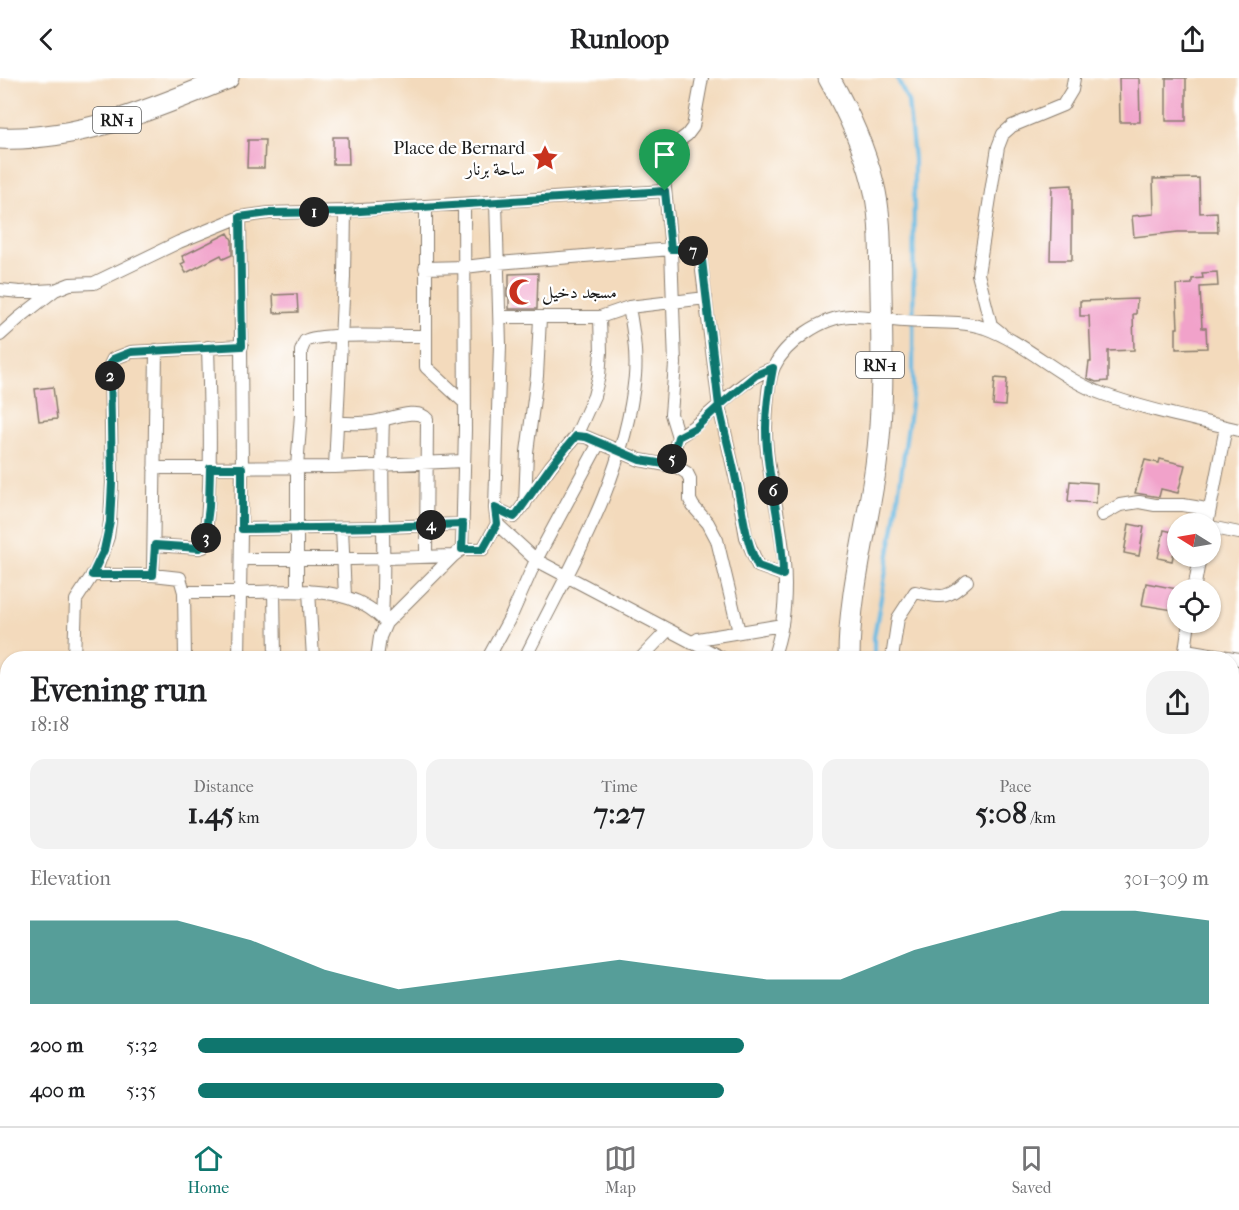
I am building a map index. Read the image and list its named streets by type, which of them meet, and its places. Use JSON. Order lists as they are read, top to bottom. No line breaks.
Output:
{"streets":{"highway":["RN-1"]},"places":{"place":["Place de Bernard ساحة برنار"],"mosque":["مسجد دخيل"]},"north":"left","page":{"header":"Runloop","pins":["1","7","2","5","6","4","3"],"heading":["Evening run","18:18"],"stats":[["Distance","1.45 km"],["Time","7:27"],["Pace","5:08 /km"]],"chart":["Elevation","301–309 m"],"list":[{"name":"200 m","note":"5:32"},{"name":"400 m","note":"5:35"}],"tabs":["Home","Map","Saved"]}}
